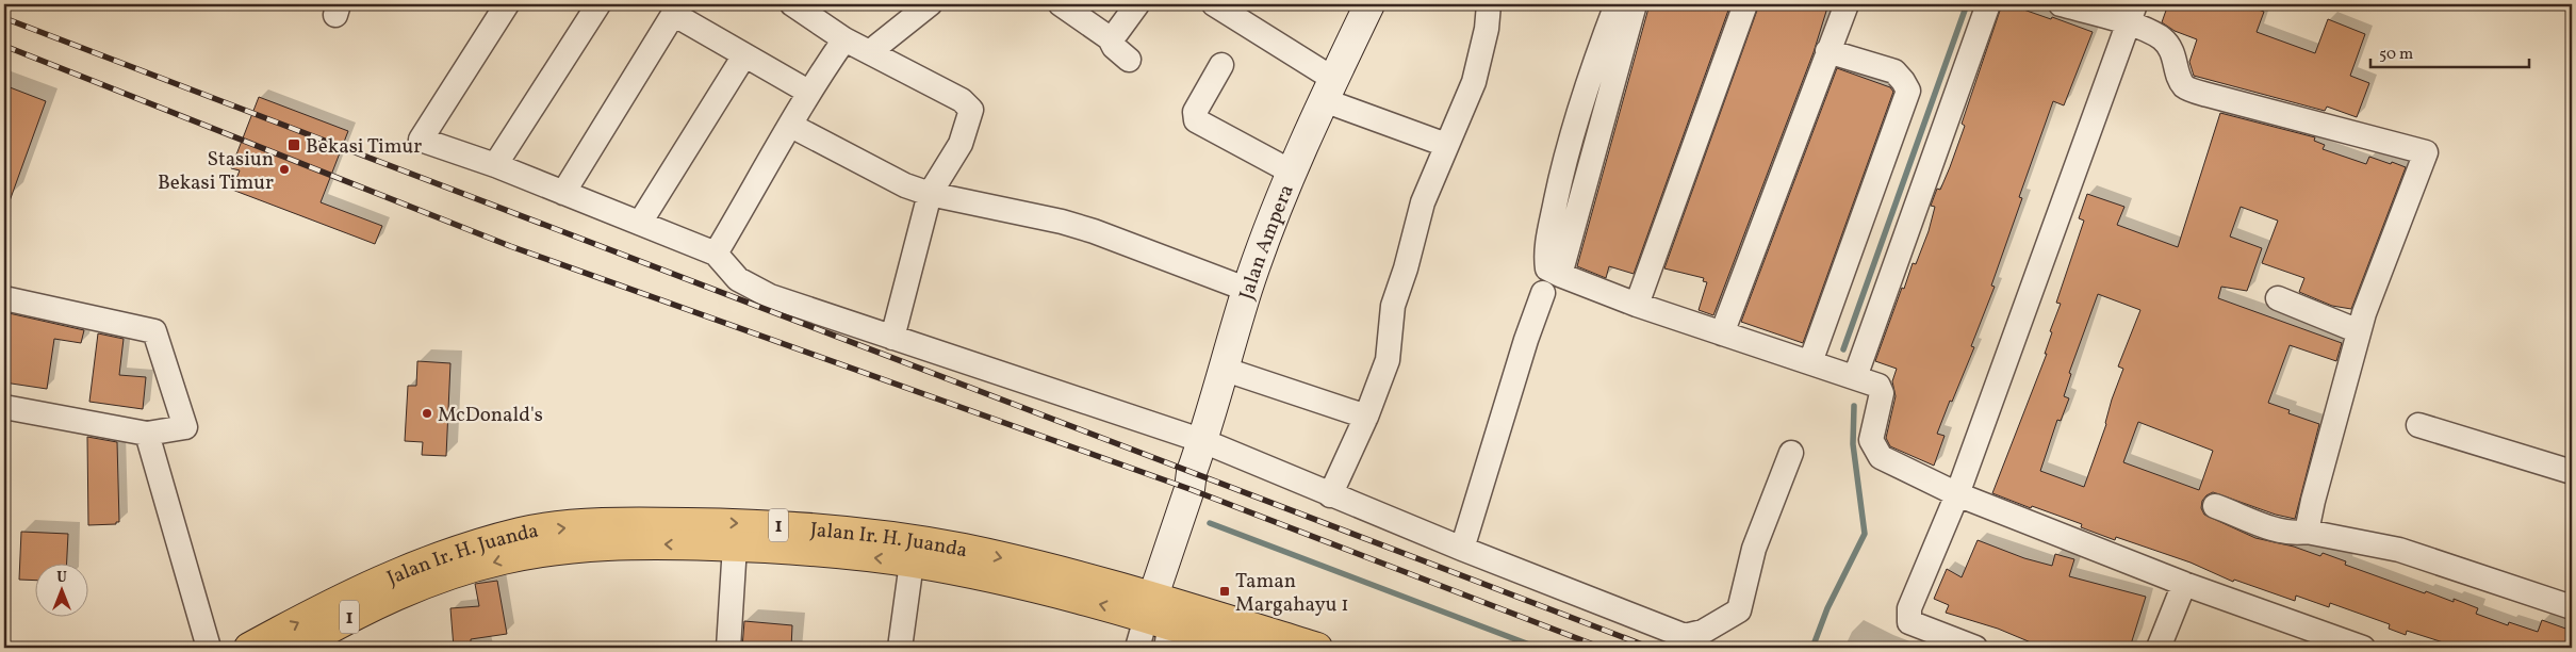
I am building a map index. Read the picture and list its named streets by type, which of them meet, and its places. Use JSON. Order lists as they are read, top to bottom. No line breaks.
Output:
{"streets":{"highway":["1","Jalan Ir. H. Juanda"],"street":["Jalan Ampera"]},"crossings":[["Jalan Ampera","Jalan Ir. H. Juanda"]],"places":{"transit":["Bekasi Timur","Taman Margahayu 1"],"other":["Stasiun Bekasi Timur","McDonald's"]},"scale_bar":"50 m","north":"top"}
